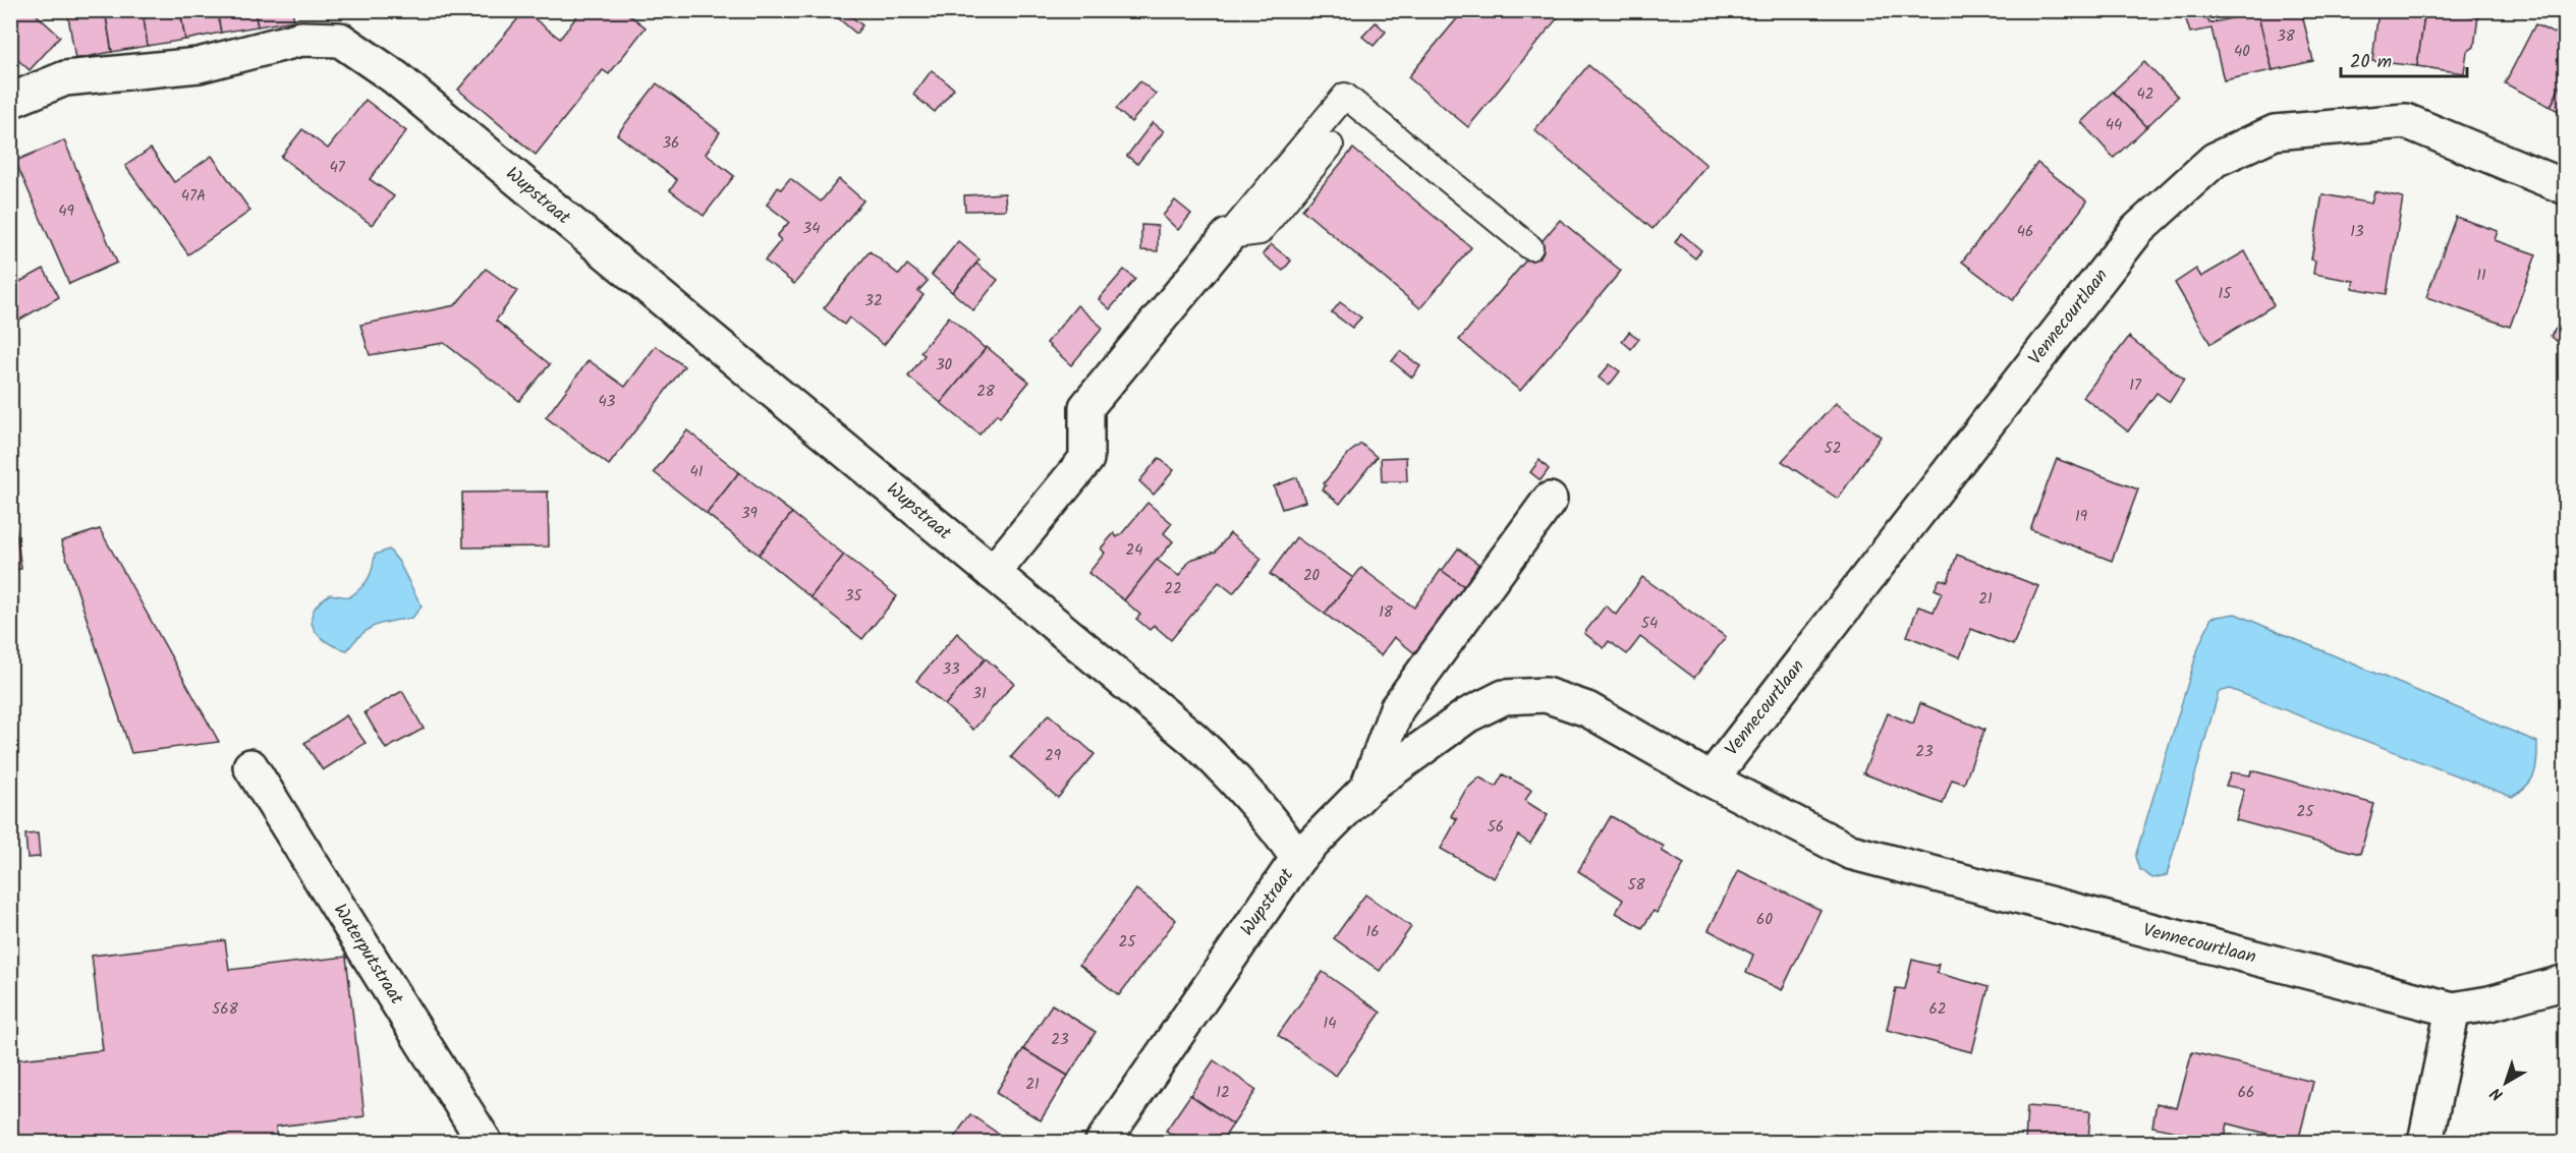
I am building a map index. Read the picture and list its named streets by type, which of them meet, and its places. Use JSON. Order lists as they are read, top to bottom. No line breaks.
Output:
{"streets":{"street":["Wupstraat","Vennecourtlaan","Waterputstraat"]},"crossings":[["Wupstraat","Vennecourtlaan"]],"house_numbers":["38","40","42","44","36","47","47A","49","34","46","13","11","15","32","30","17","28","43","52","41","39","19","24","20","22","35","21","18","54","33","31","23","29","25","56","58","60","16","25","568","62","14","23","21","12","66"],"scale_bar":"20 m","north":"bottom left"}
